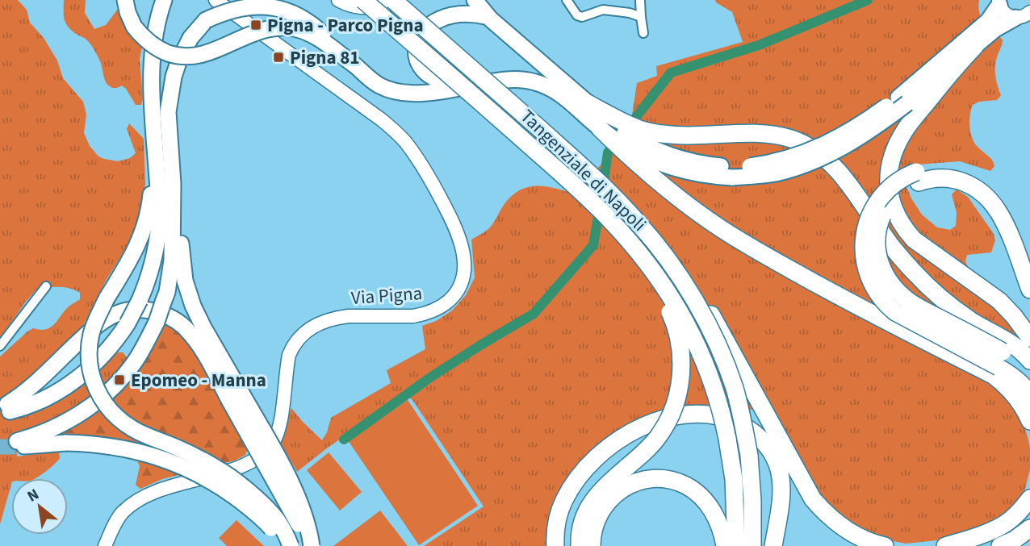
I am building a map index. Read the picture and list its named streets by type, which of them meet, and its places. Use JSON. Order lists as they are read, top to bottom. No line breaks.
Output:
{"streets":{"highway":["Tangenziale di Napoli"],"main road":["Via Pigna"]},"places":{"transit":["Pigna - Parco Pigna","Pigna 81","Epomeo - Manna"]},"north":"top left"}
